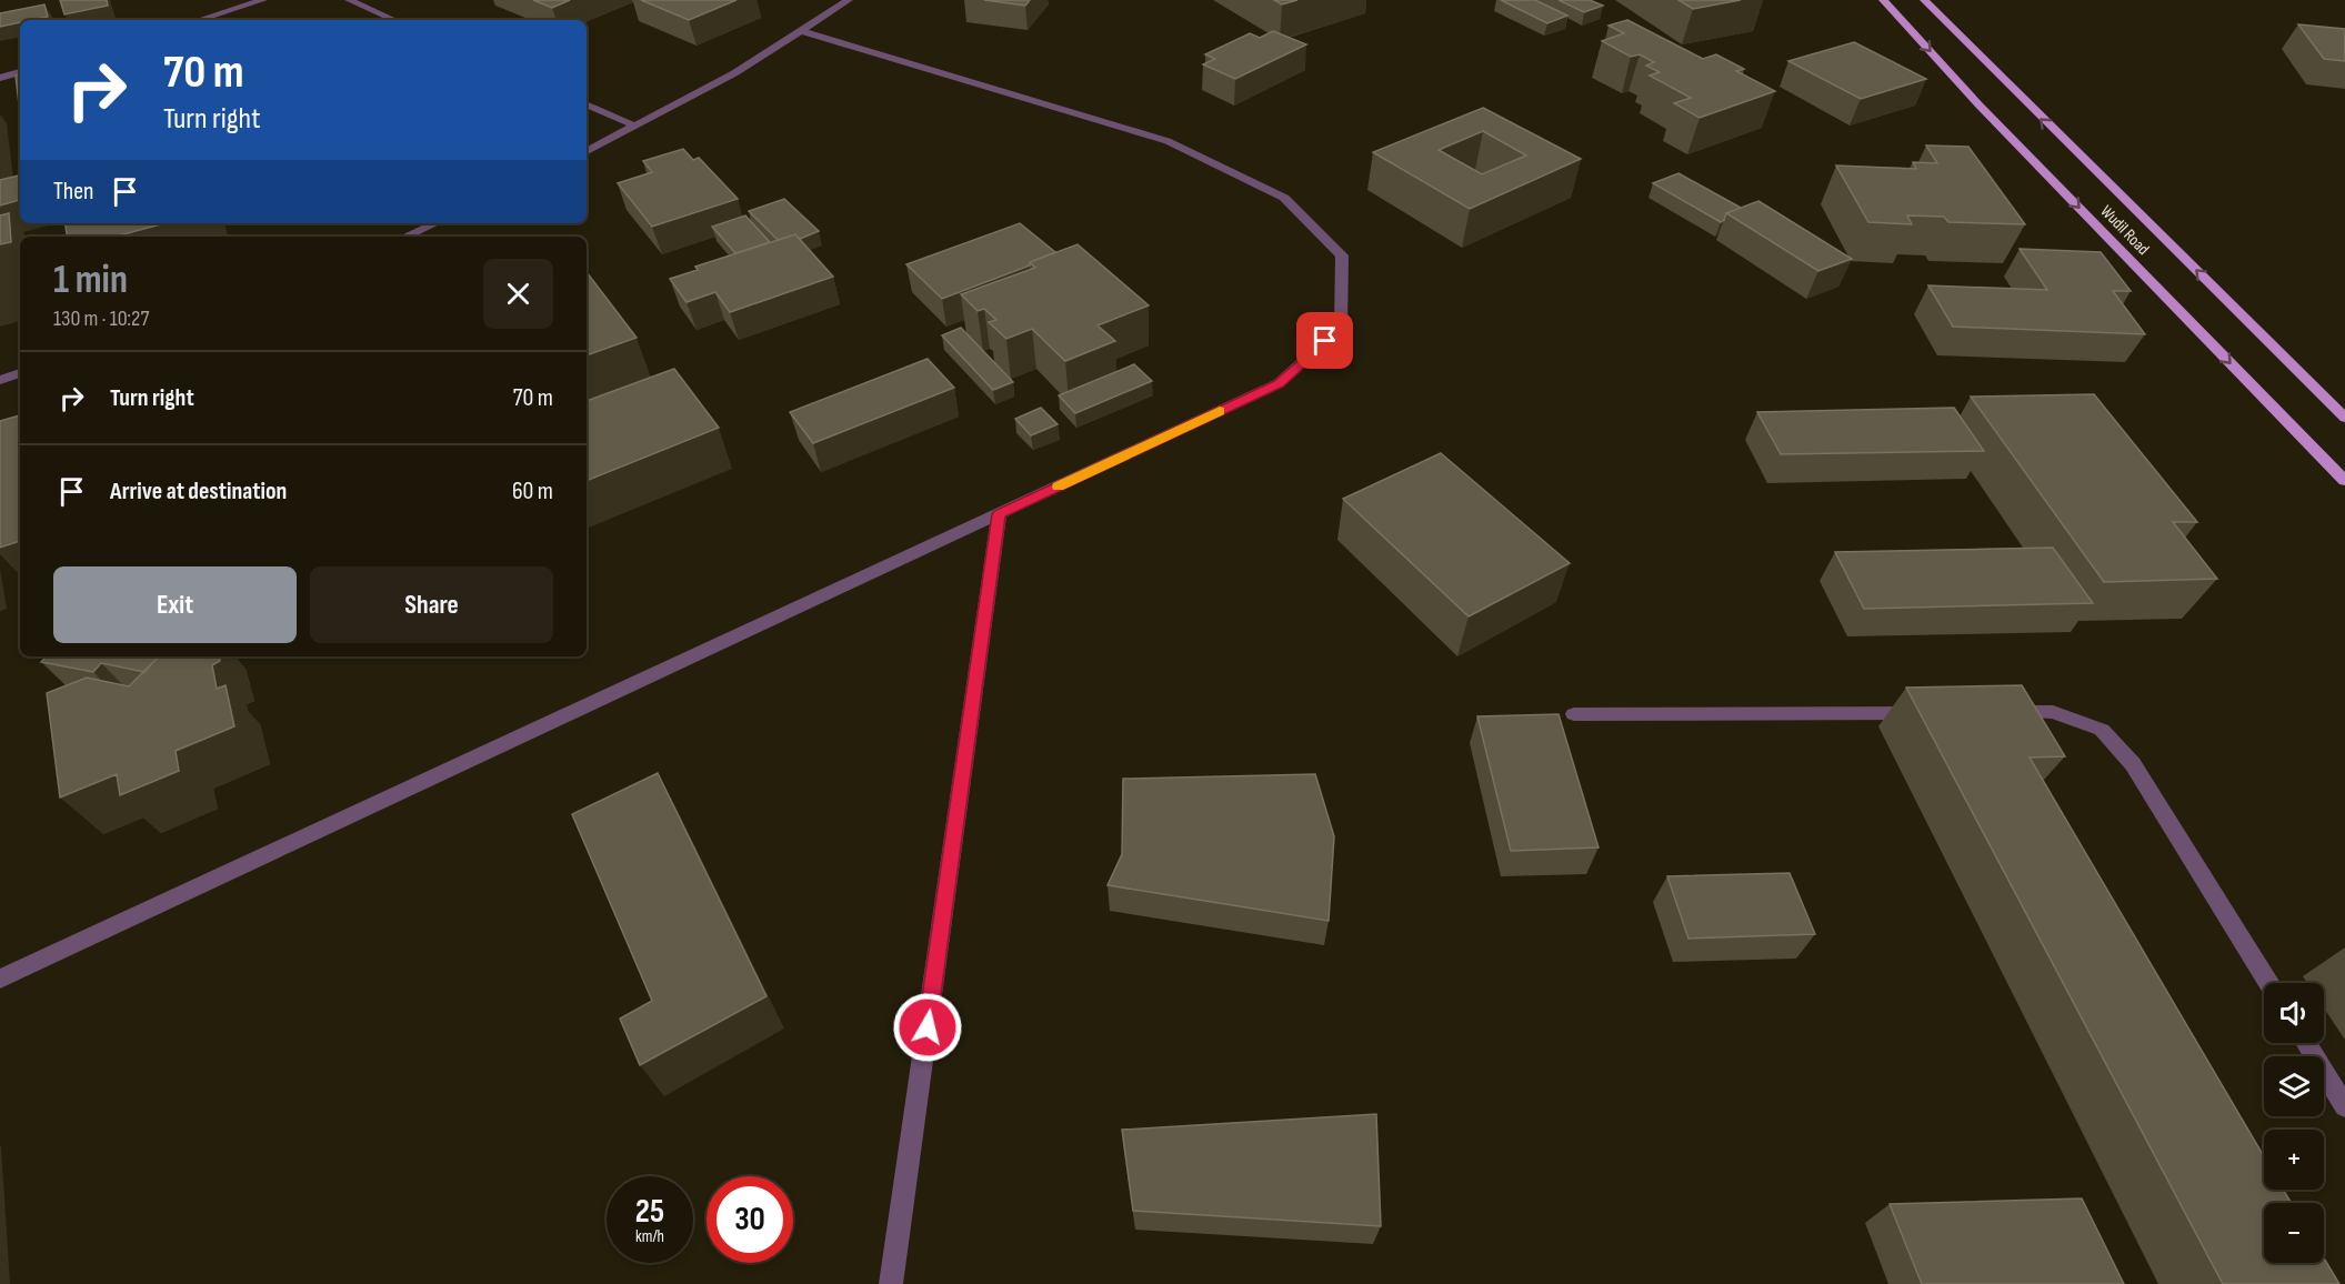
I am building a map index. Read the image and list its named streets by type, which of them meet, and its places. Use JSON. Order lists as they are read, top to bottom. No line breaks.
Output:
{"streets":{"main road":["Wudil Road"]},"page":{"turn":["70 m","Turn right"],"then":"Then","heading":["1 min","130 m · 10:27"],"list":[{"name":"Turn right","value":"70 m"},{"name":"Arrive at destination","value":"60 m"}],"buttons":["Exit","Share"],"map_buttons":["+","−"],"speed":"25 km/h","limit":"30"}}
